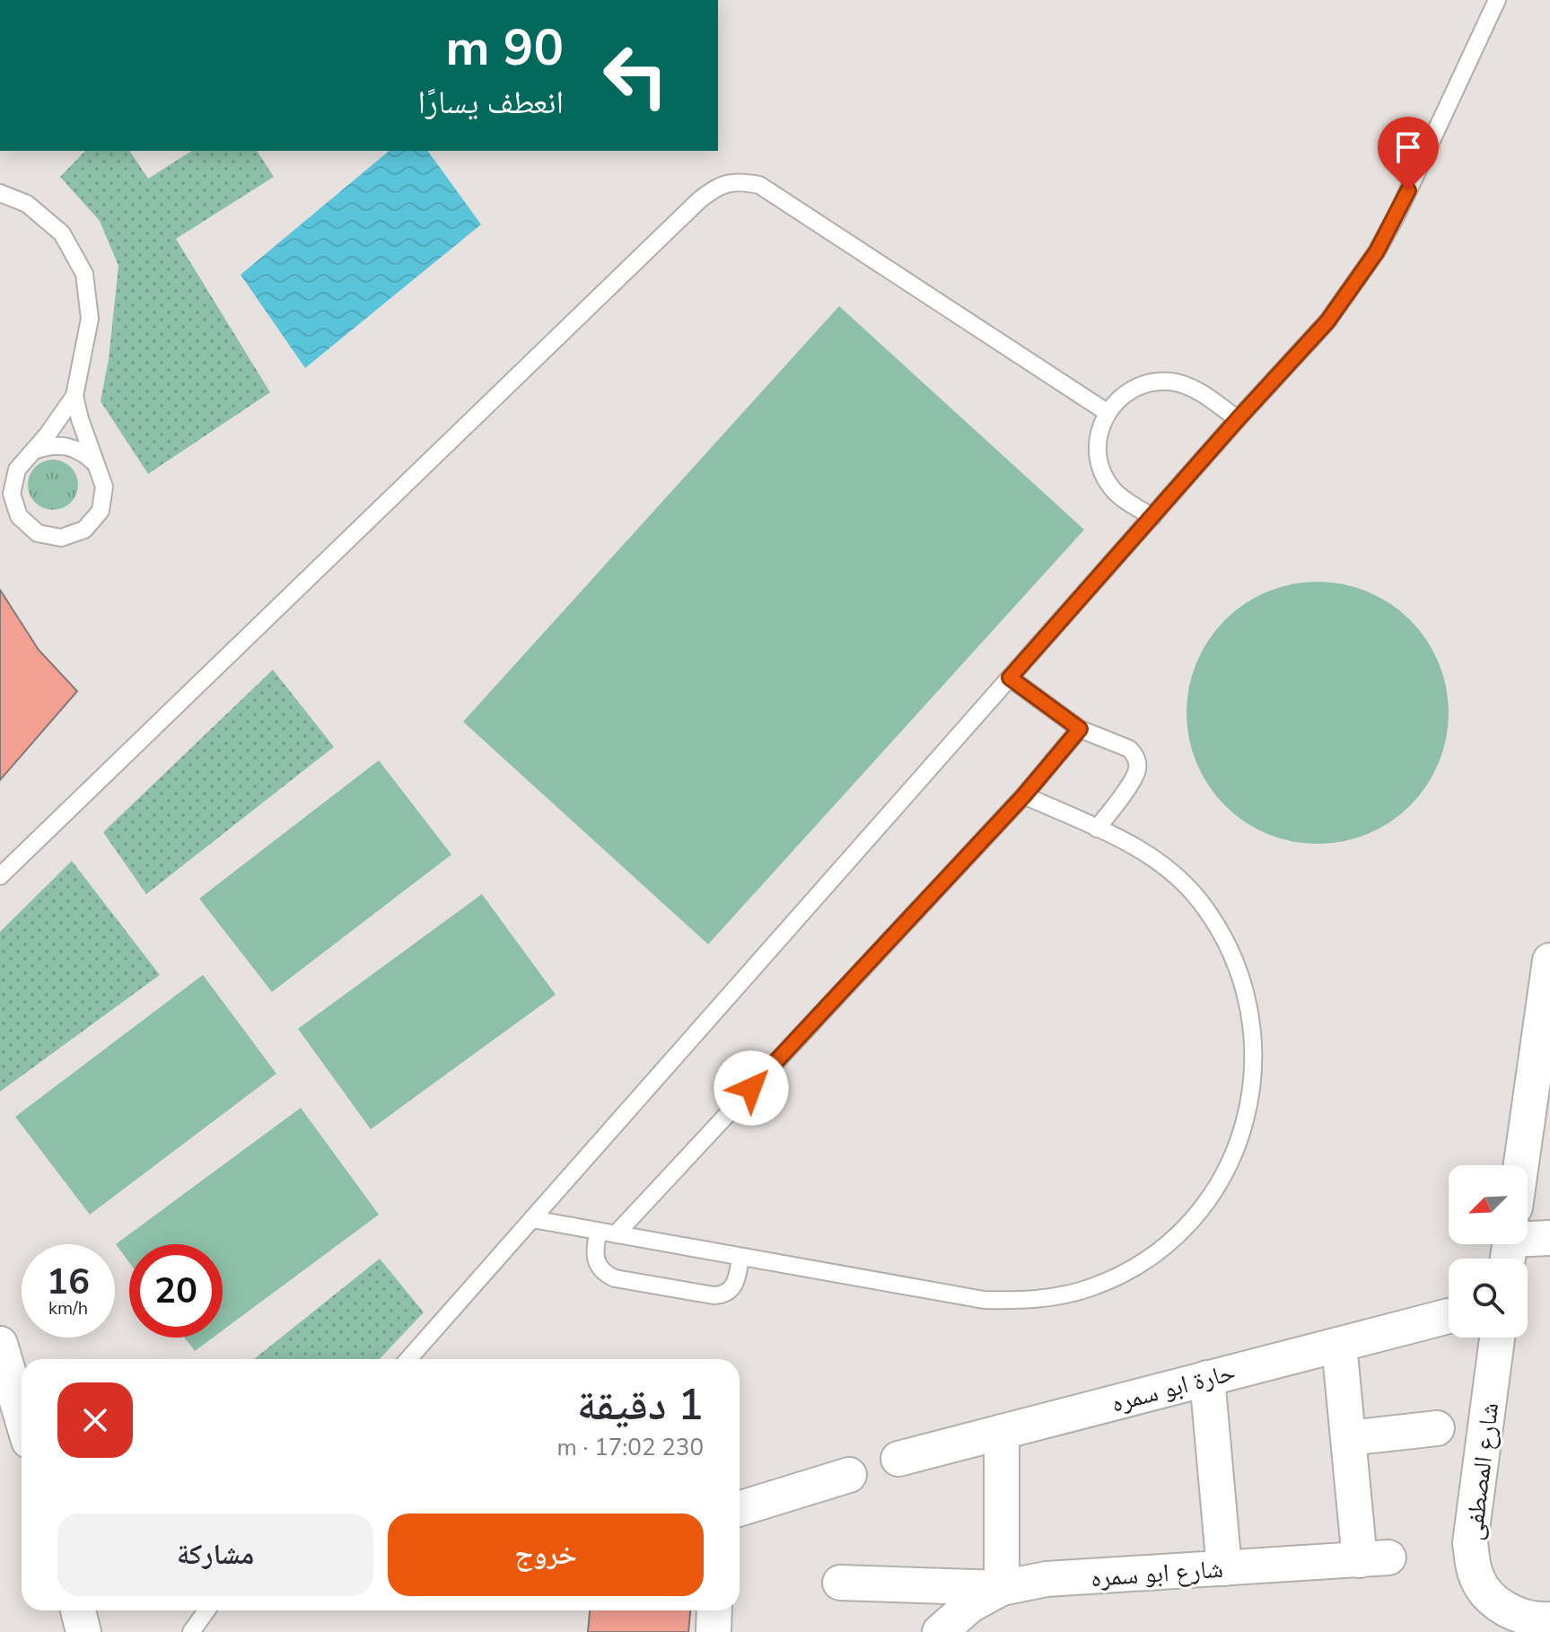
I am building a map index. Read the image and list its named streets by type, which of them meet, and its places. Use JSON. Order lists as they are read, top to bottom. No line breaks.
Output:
{"streets":{"street":["حارة ابو سمره","شارع المصطفى","شارع ابو سمره"]},"north":"bottom left","page":{"turn":["90 m","انعطف يسارًا"],"speed":"16 km/h","limit":"20","heading":["1 دقيقة","230 m · 17:02"],"buttons":["خروج","مشاركة"]}}
